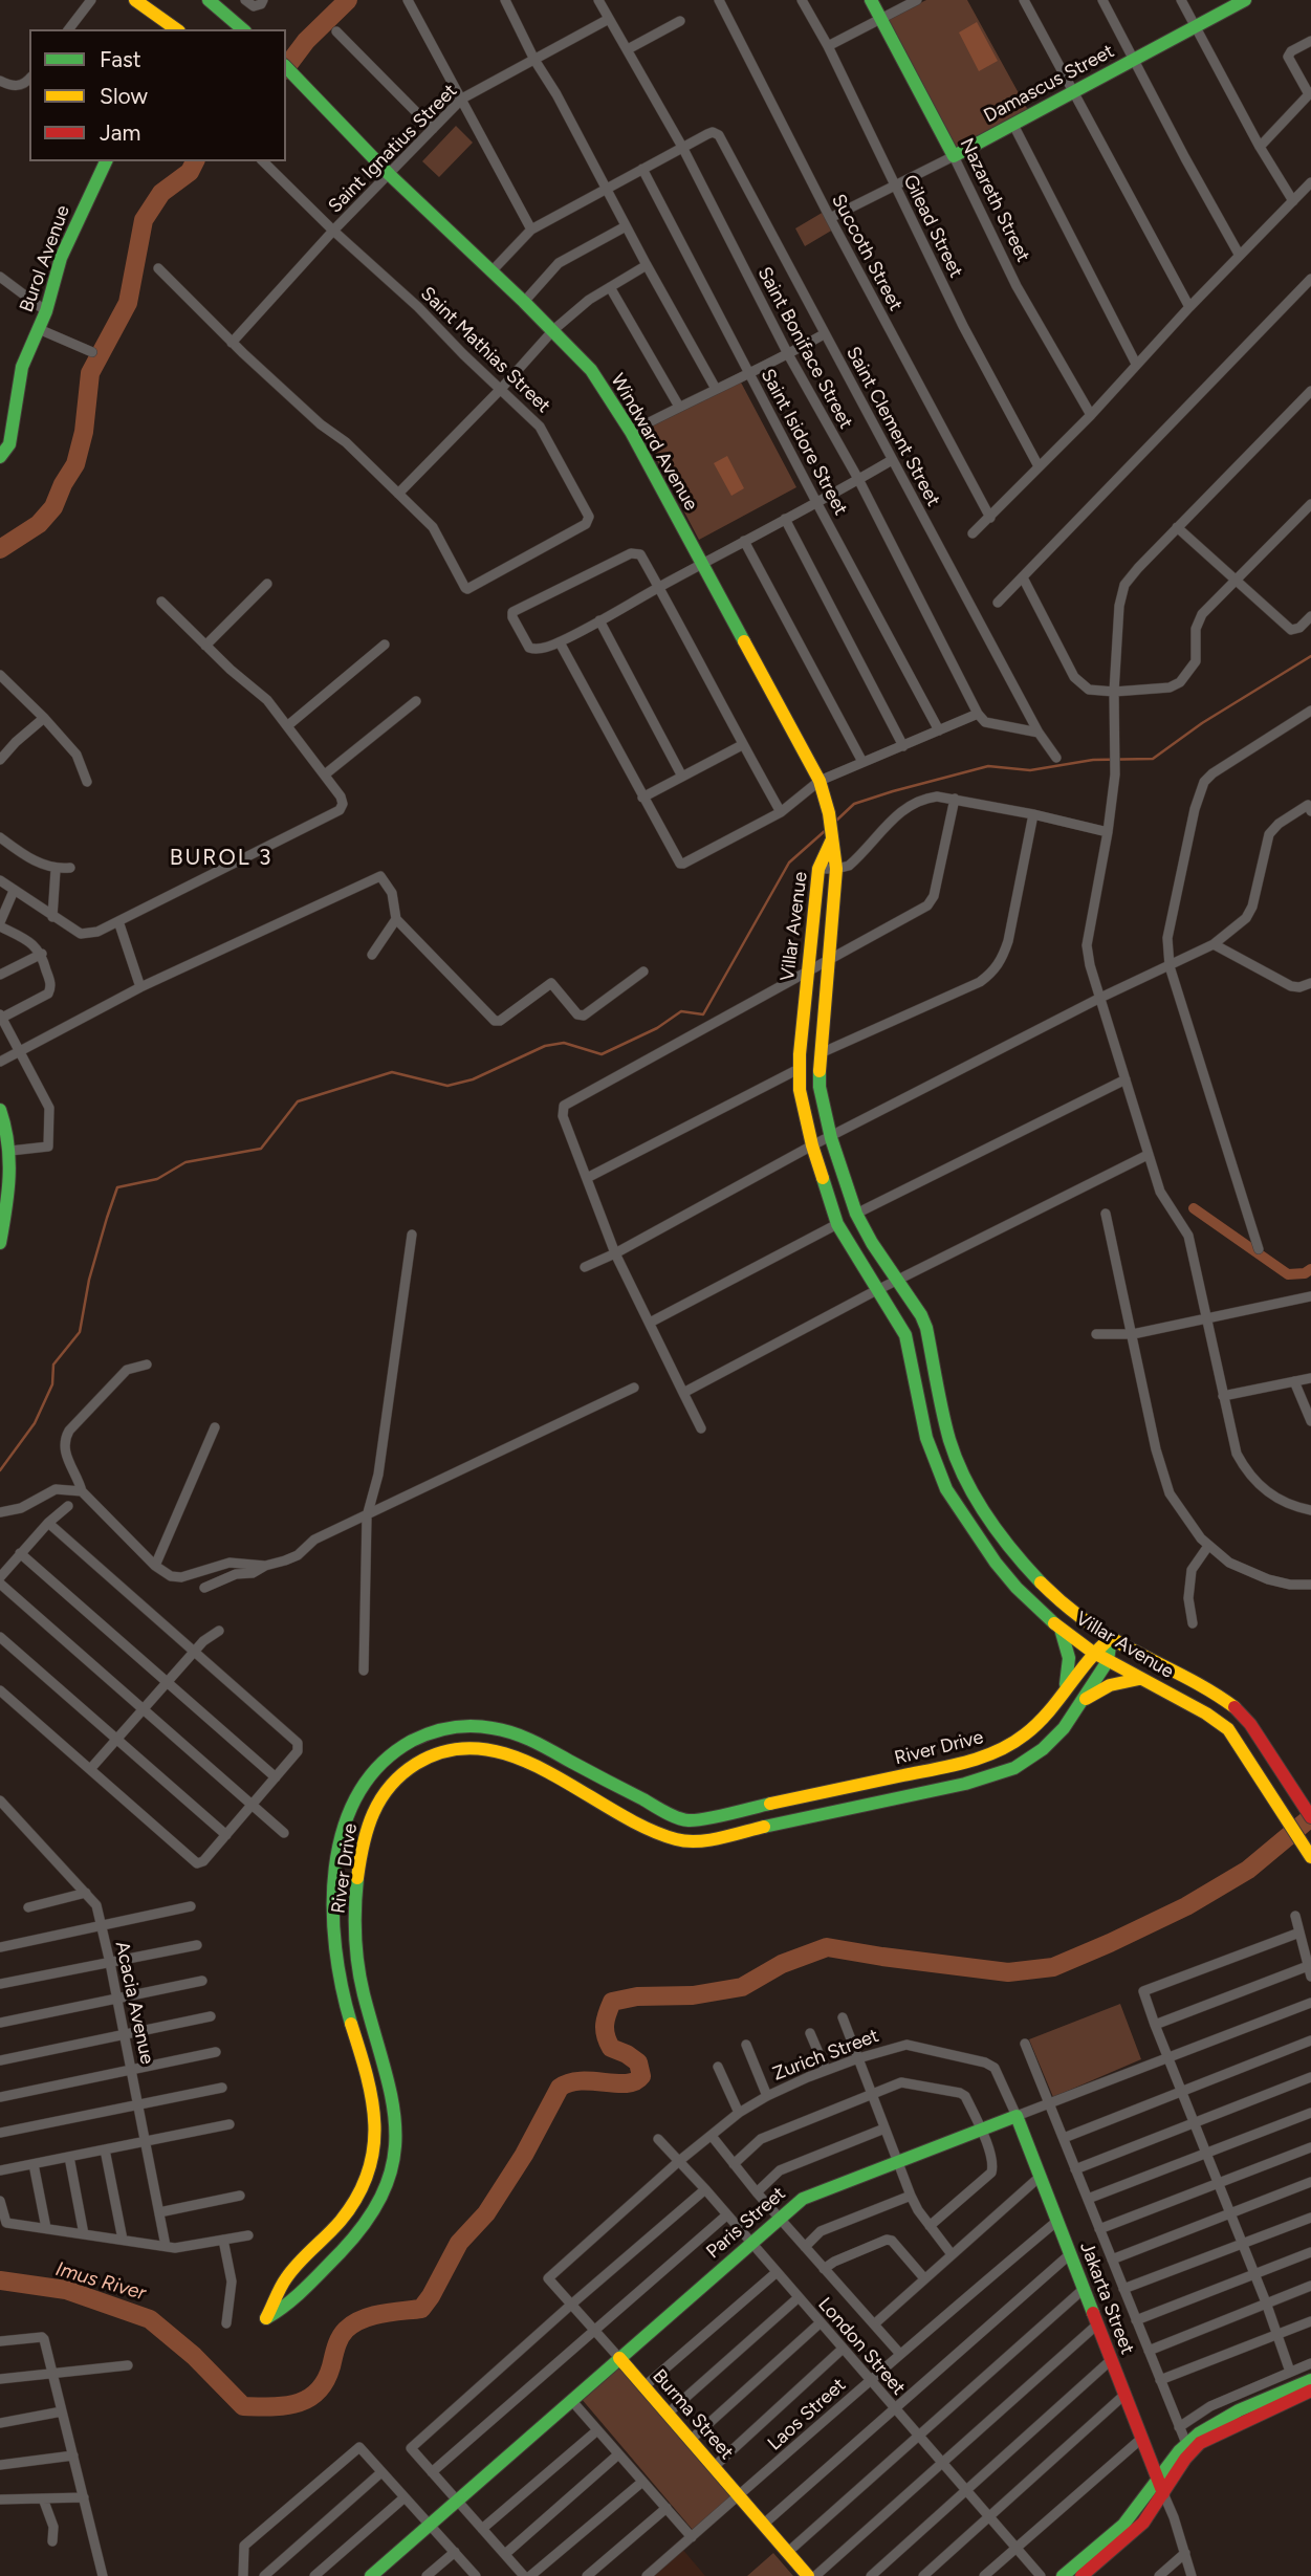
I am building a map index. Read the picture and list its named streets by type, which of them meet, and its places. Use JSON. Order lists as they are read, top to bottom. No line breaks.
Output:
{"streets":{"street":["Damascus Street","Saint Ignatius Street","Nazareth Street","Gilead Street","Succoth Street","Burol Avenue","Saint Boniface Street","Saint Mathias Street","Saint Clement Street","Windward Avenue","Saint Isidore Street","Villar Avenue","River Drive","Acacia Avenue","Zurich Street","Paris Street","Jakarta Street","London Street","Burma Street","Laos Street"]},"crossings":[["Damascus Street","Nazareth Street"],["Damascus Street","Gilead Street"],["Damascus Street","Succoth Street"],["Saint Ignatius Street","Saint Boniface Street"],["Saint Ignatius Street","Saint Mathias Street"],["Saint Ignatius Street","Windward Avenue"],["Saint Boniface Street","Saint Clement Street"],["Windward Avenue","Villar Avenue"],["Villar Avenue","River Drive"],["Zurich Street","Paris Street"],["Zurich Street","Jakarta Street"],["Zurich Street","London Street"],["Zurich Street","Burma Street"],["Paris Street","Jakarta Street"],["Paris Street","London Street"],["Paris Street","Burma Street"],["Jakarta Street","Laos Street"],["London Street","Laos Street"],["Burma Street","Laos Street"]],"districts":["BUROL 3"],"water":["Imus River"],"legend":["Fast","Slow","Jam"]}
